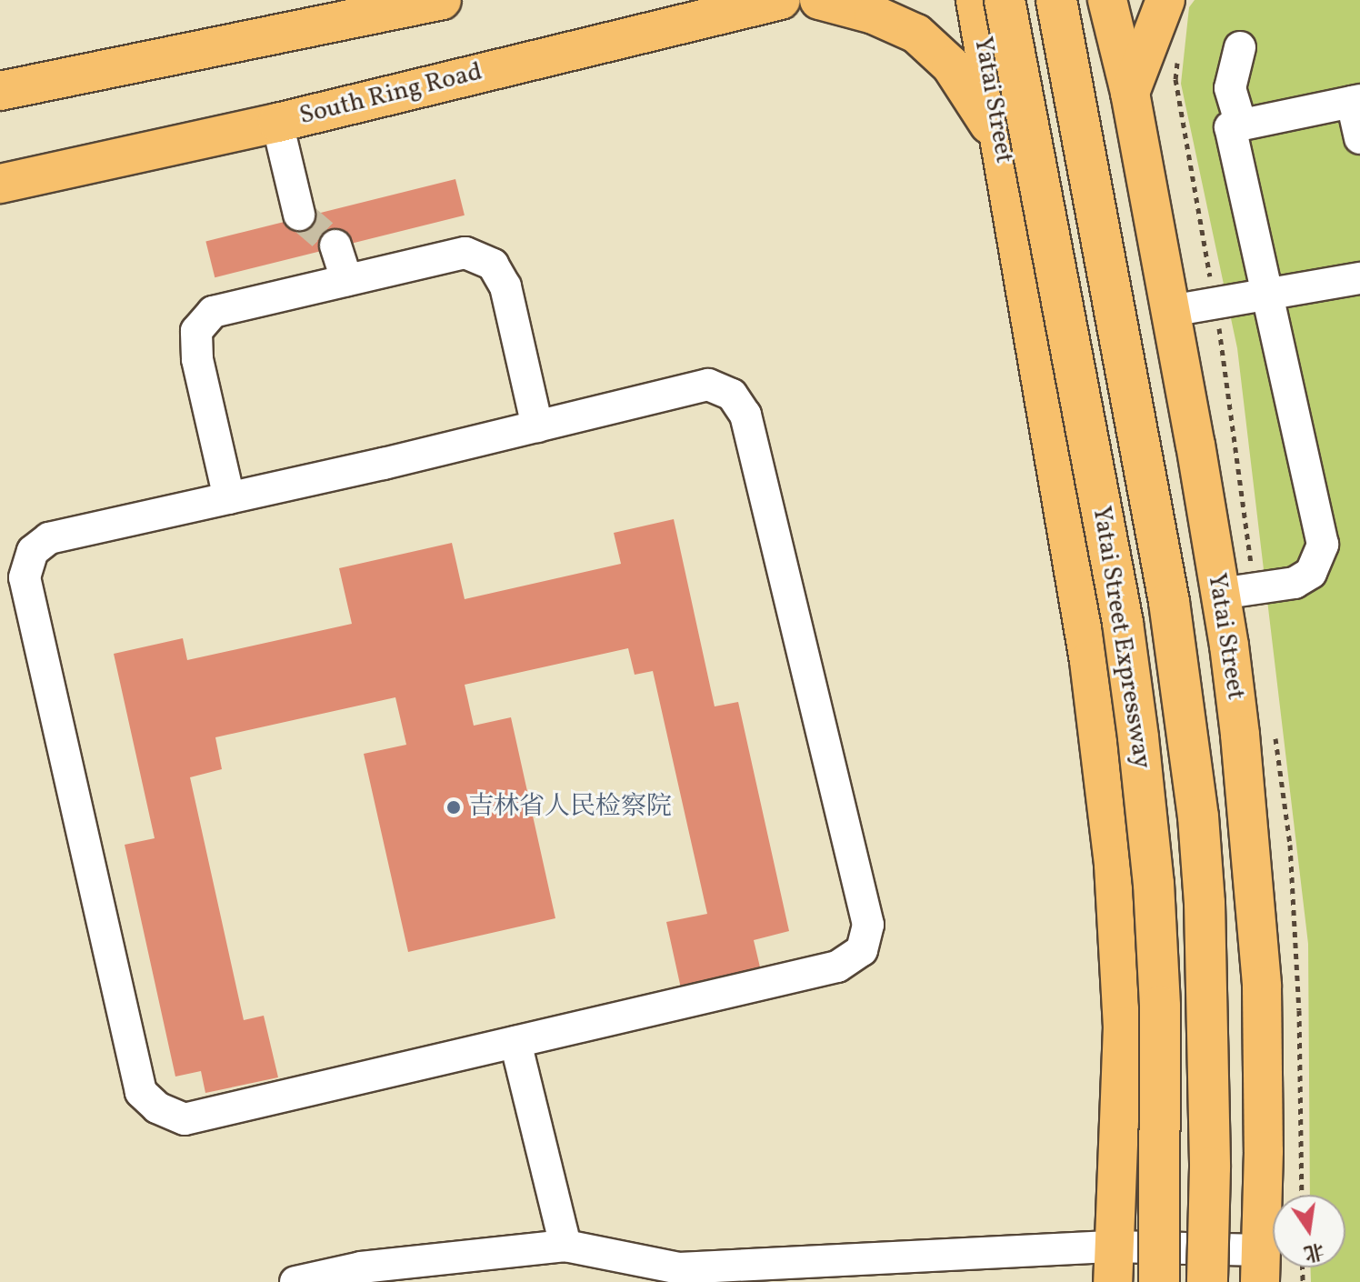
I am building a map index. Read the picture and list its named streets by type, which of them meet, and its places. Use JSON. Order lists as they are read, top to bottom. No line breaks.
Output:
{"streets":{"highway":["Yatai Street Expressway"],"main road":["South Ring Road","Yatai Street"]},"places":["吉林省人民检察院"],"north":"bottom"}
